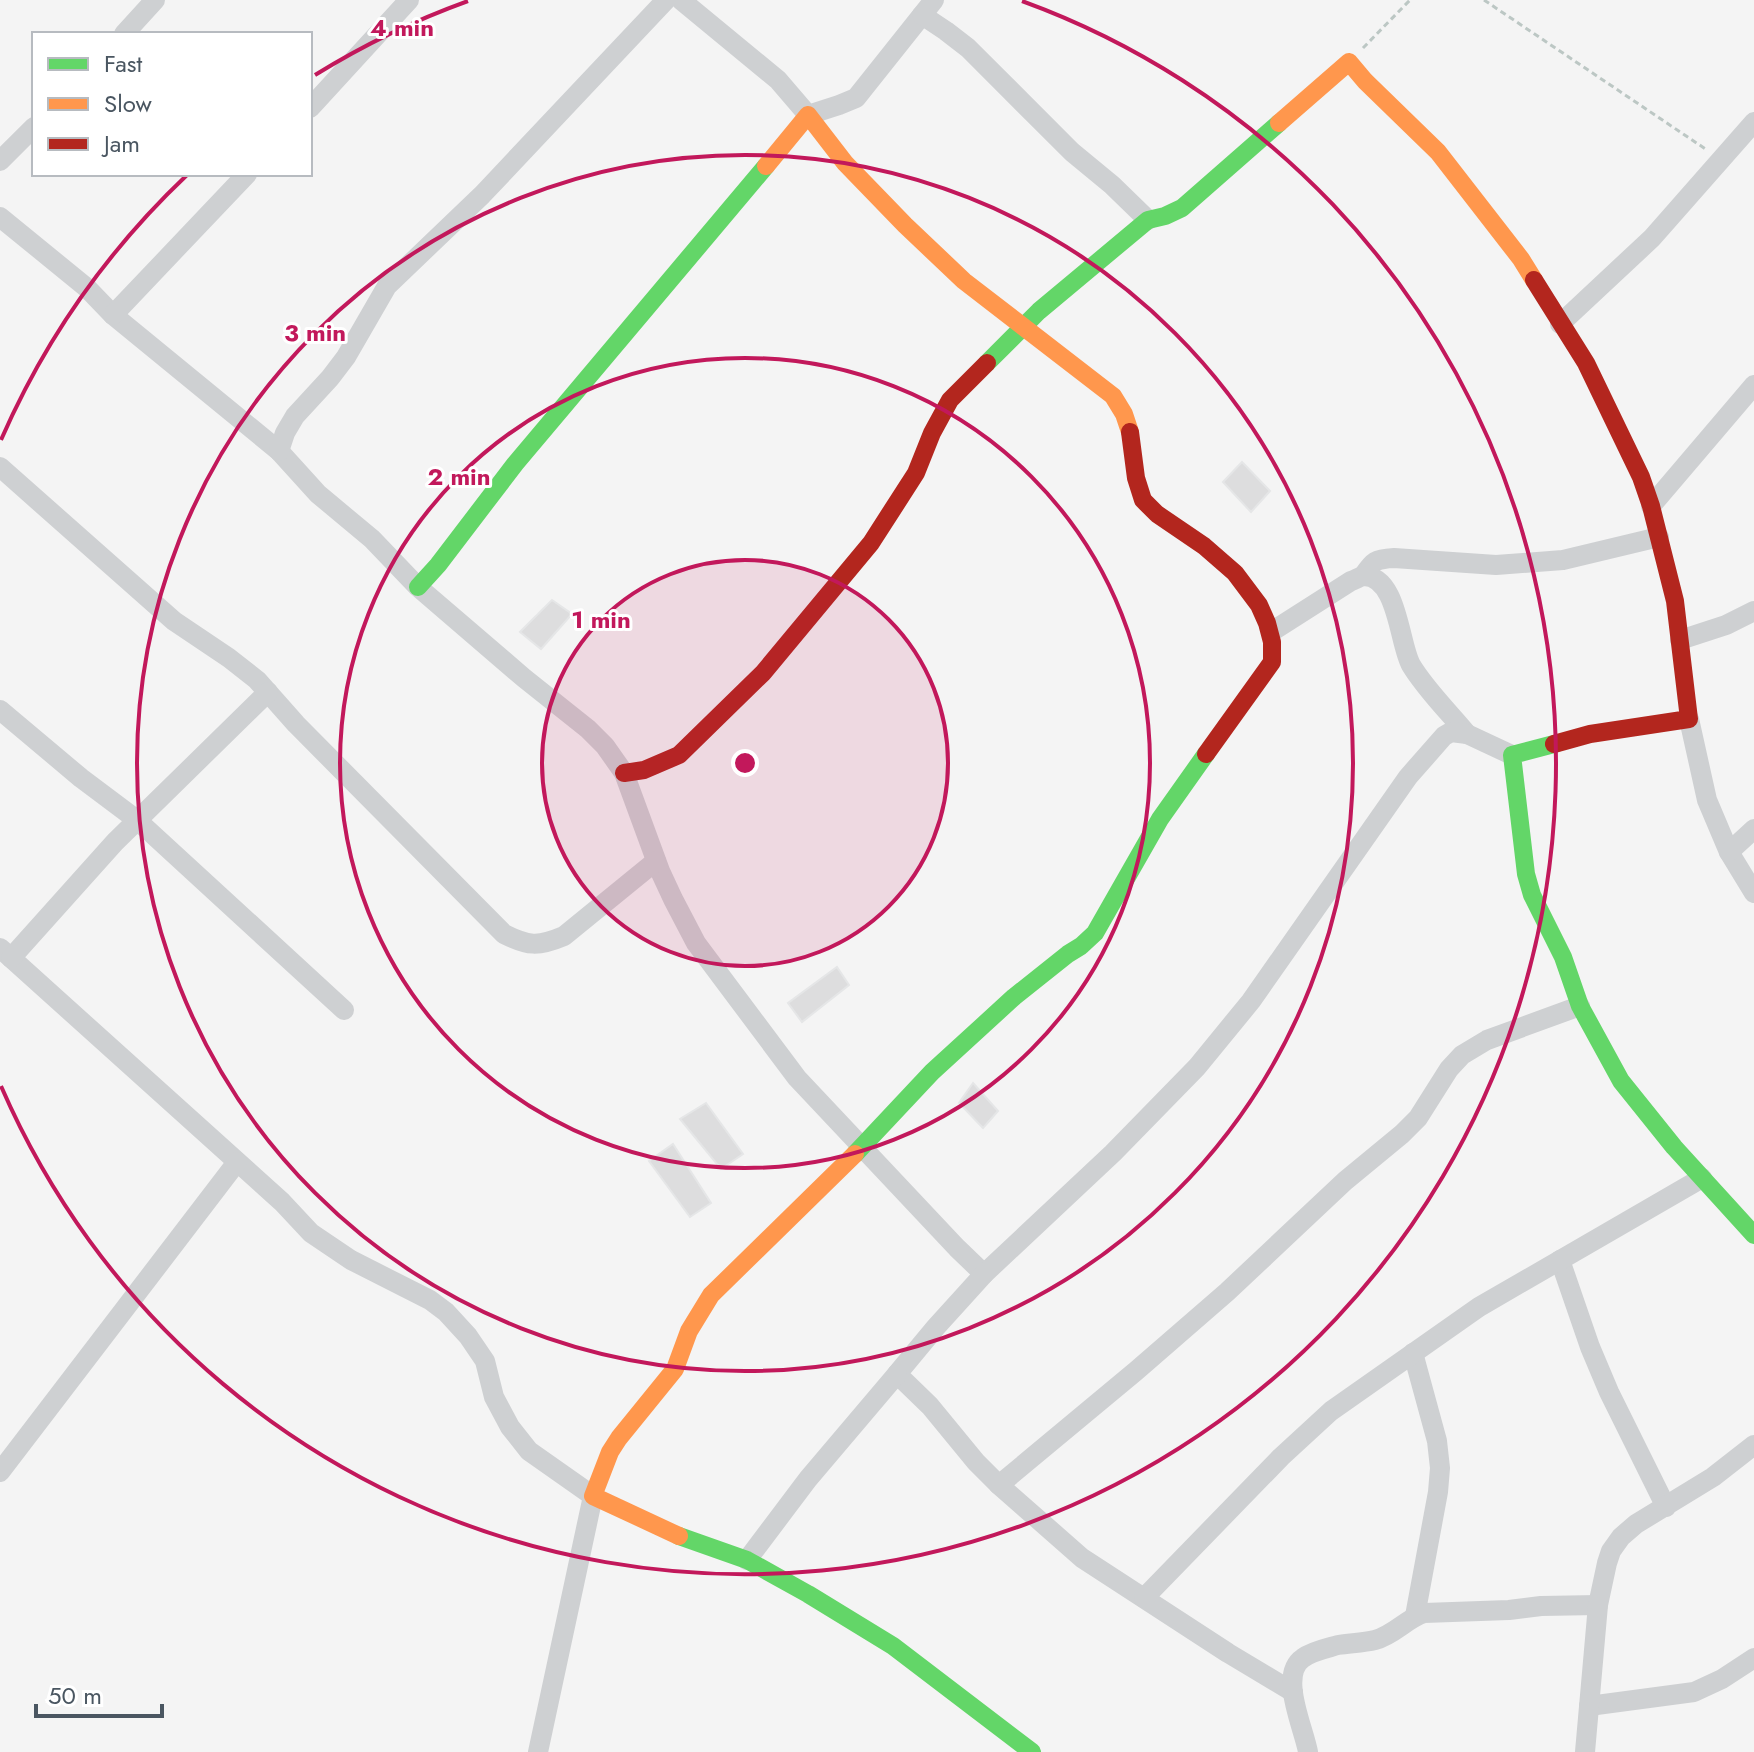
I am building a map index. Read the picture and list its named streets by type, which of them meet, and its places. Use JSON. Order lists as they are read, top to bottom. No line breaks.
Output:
{"legend":["Fast","Slow","Jam"],"scale_bar":"50 m","rings":["4 min","3 min","2 min","1 min"]}
